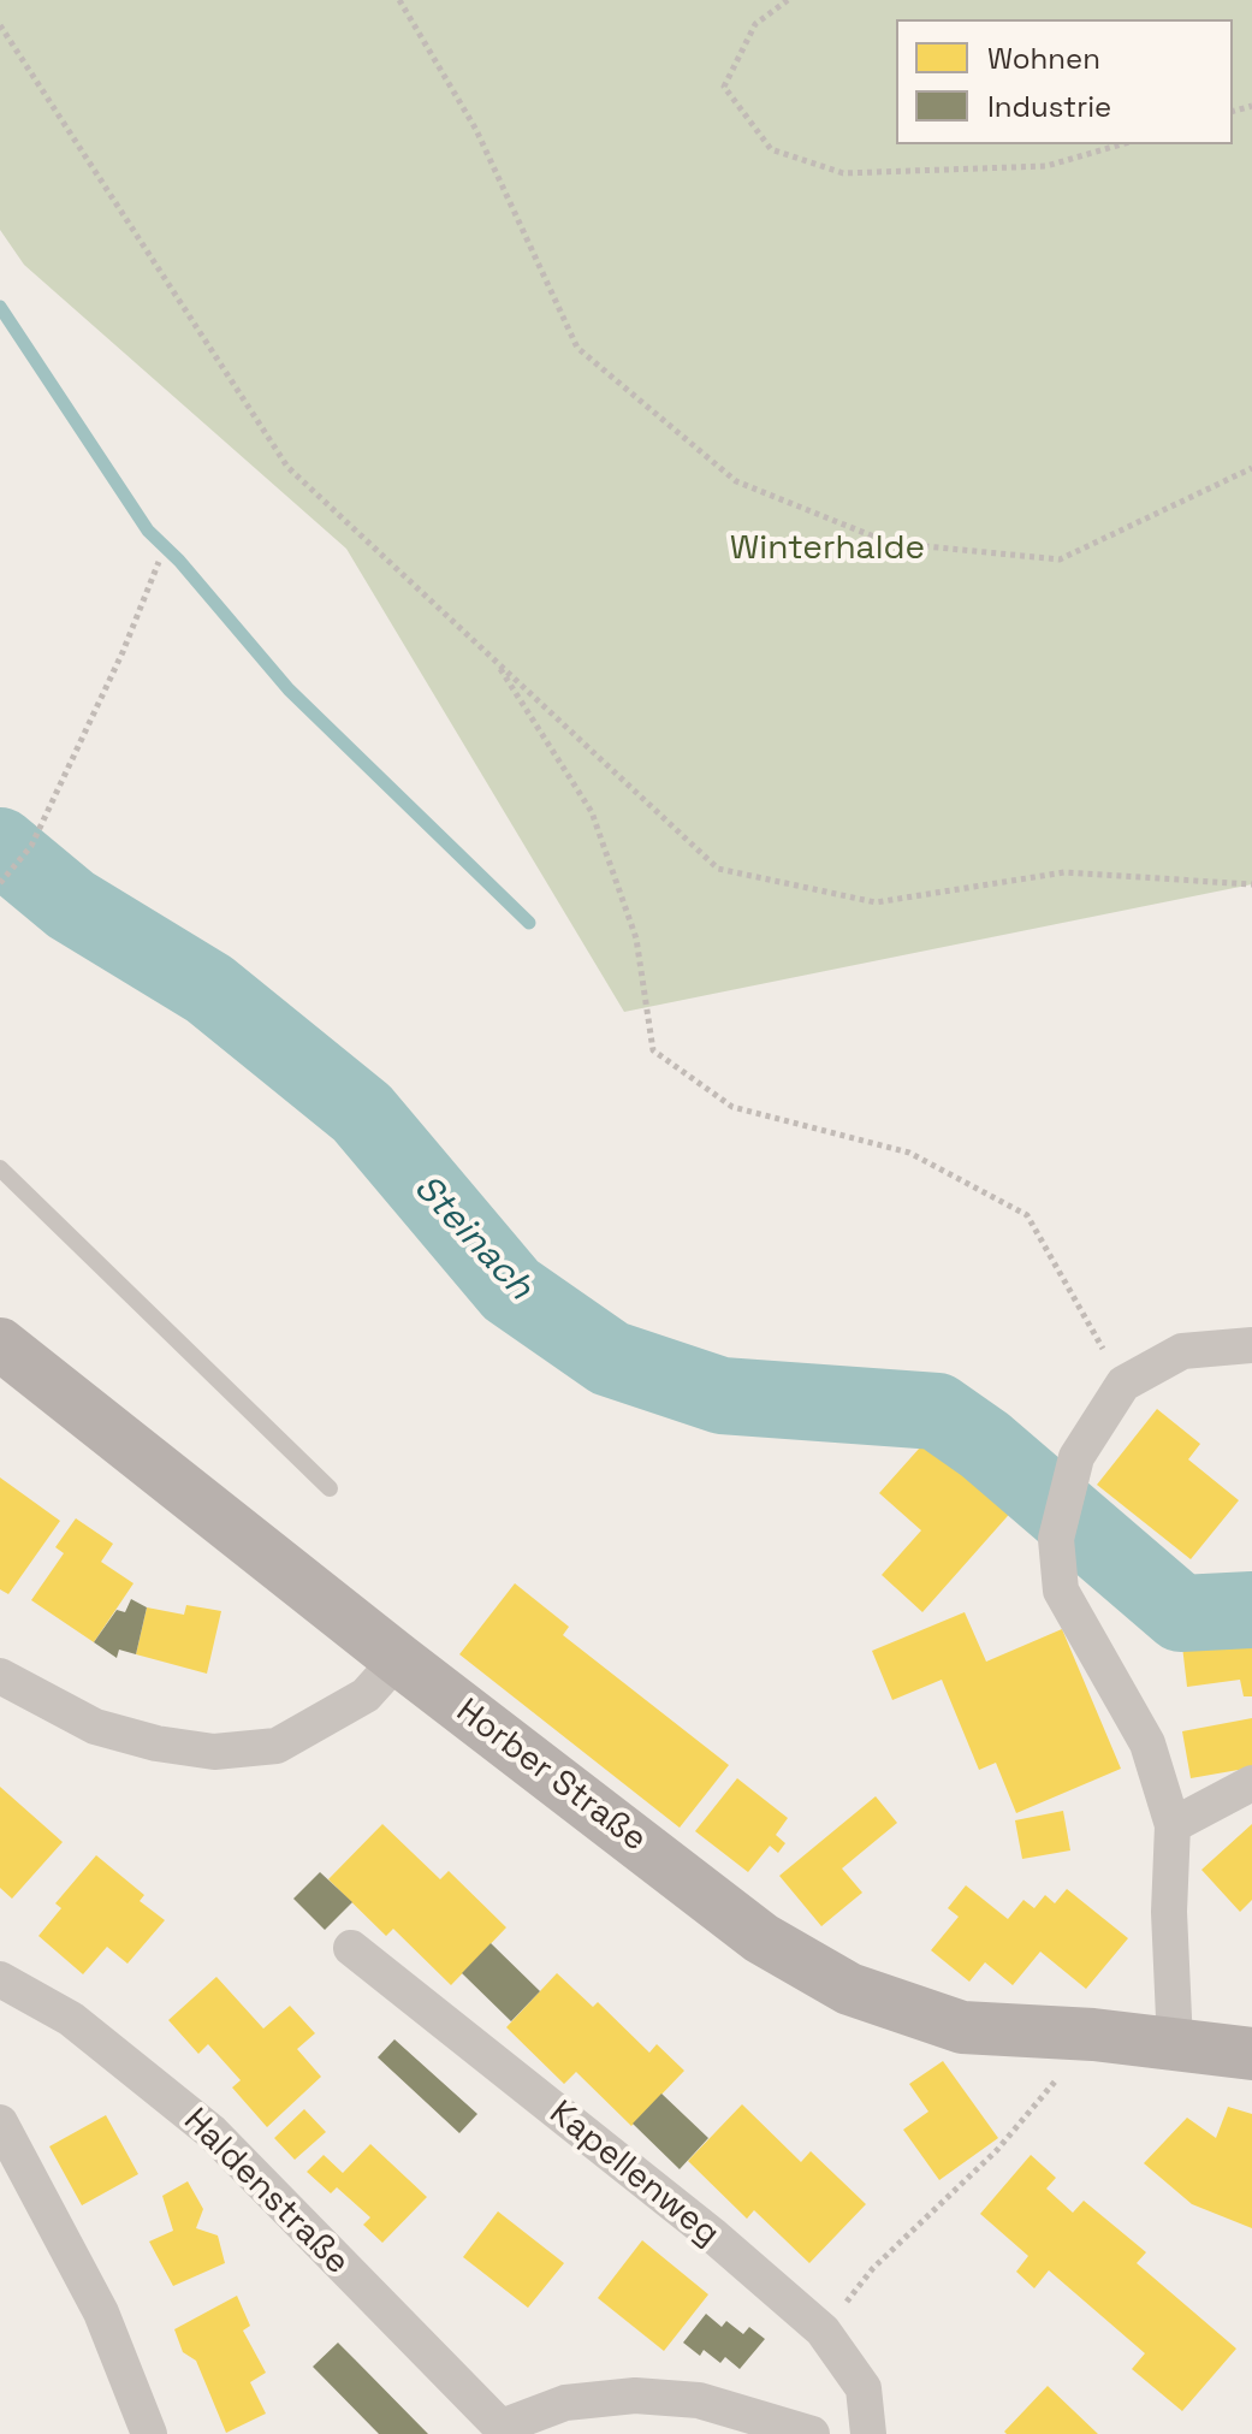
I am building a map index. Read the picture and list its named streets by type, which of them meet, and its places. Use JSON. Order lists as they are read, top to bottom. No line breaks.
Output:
{"streets":{"main road":["Horber Straße"],"street":["Kapellenweg","Haldenstraße"]},"water":["Steinach"],"parks":["Winterhalde"],"legend":["Wohnen","Industrie"]}
